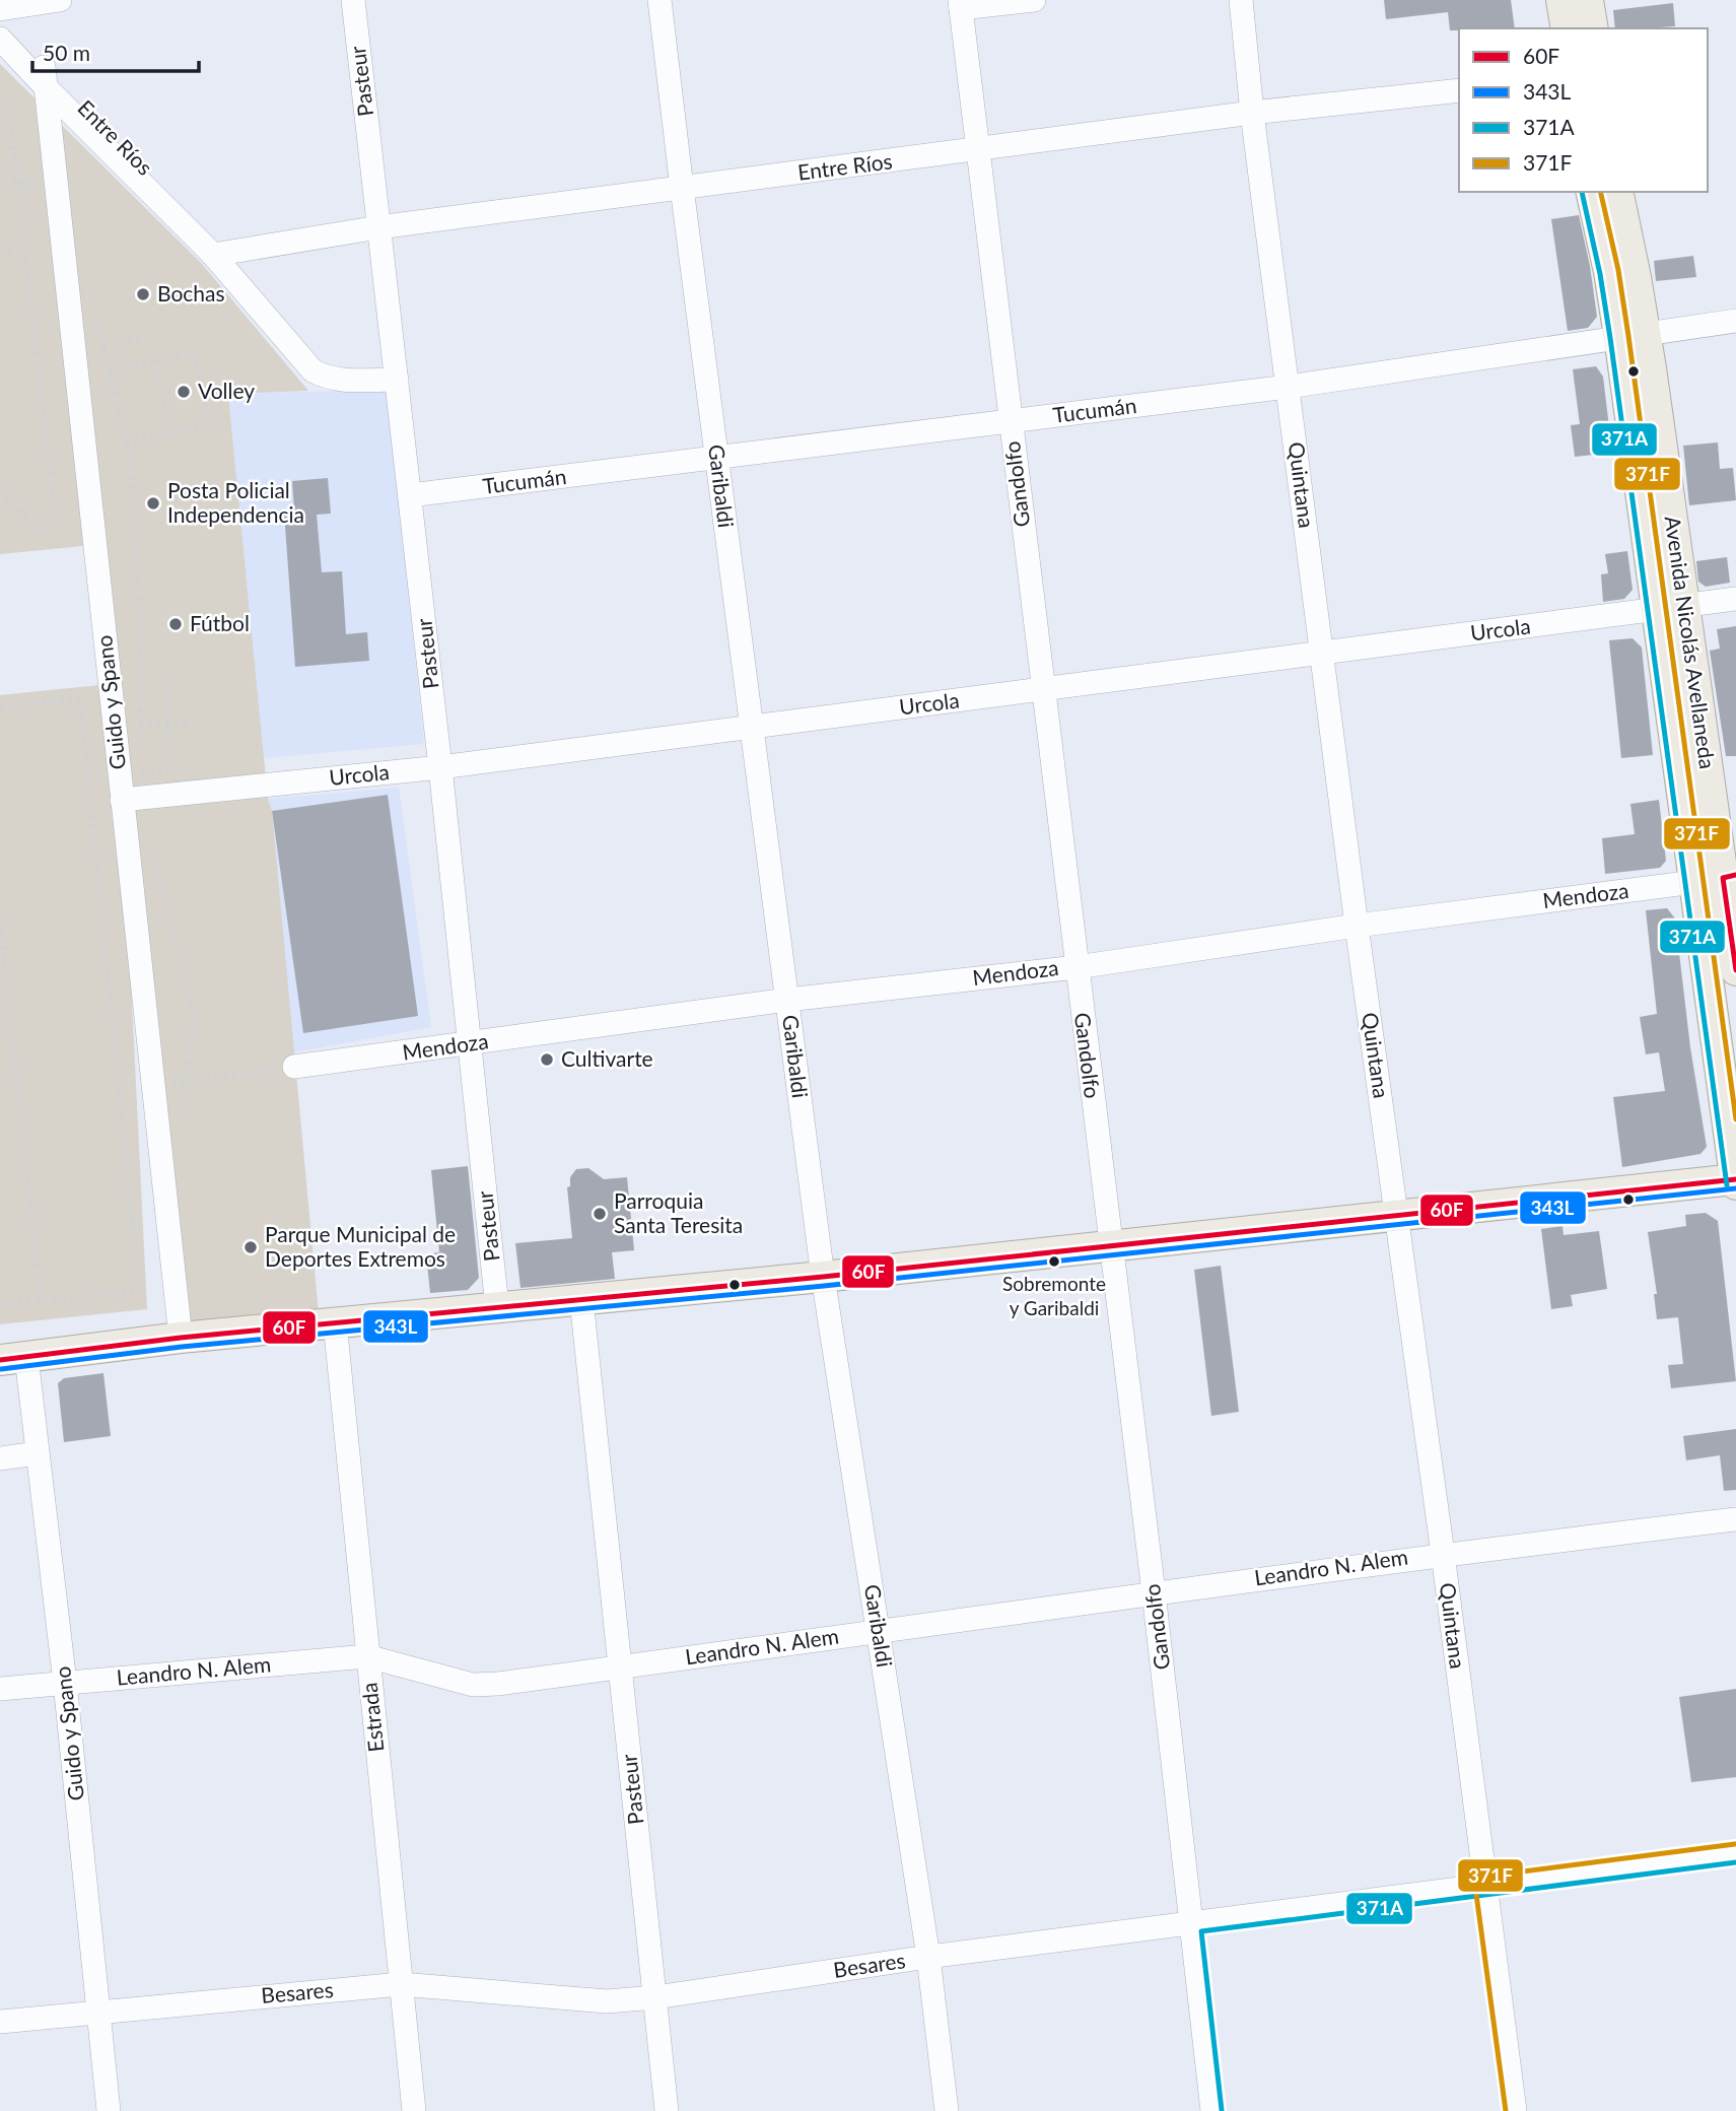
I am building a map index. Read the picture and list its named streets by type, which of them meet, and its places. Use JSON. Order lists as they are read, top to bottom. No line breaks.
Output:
{"streets":{"main road":["Avenida Nicolás Avellaneda"],"street":["Pasteur","Entre Ríos","Tucumán","Gandolfo","Quintana","Garibaldi","Urcola","Guido y Spano","Mendoza","Leandro N. Alem","Estrada","Besares"]},"crossings":[["Pasteur","Entre Ríos"],["Pasteur","Tucumán"],["Pasteur","Urcola"],["Pasteur","Mendoza"],["Pasteur","Leandro N. Alem"],["Pasteur","Besares"],["Entre Ríos","Gandolfo"],["Entre Ríos","Quintana"],["Entre Ríos","Garibaldi"],["Entre Ríos","Guido y Spano"],["Tucumán","Gandolfo"],["Tucumán","Quintana"],["Tucumán","Garibaldi"],["Tucumán","Avenida Nicolás Avellaneda"],["Gandolfo","Urcola"],["Gandolfo","Mendoza"],["Gandolfo","Leandro N. Alem"],["Gandolfo","Besares"],["Quintana","Urcola"],["Quintana","Mendoza"],["Quintana","Leandro N. Alem"],["Quintana","Besares"],["Garibaldi","Urcola"],["Garibaldi","Mendoza"],["Garibaldi","Leandro N. Alem"],["Garibaldi","Besares"],["Urcola","Avenida Nicolás Avellaneda"],["Urcola","Guido y Spano"],["Avenida Nicolás Avellaneda","Mendoza"],["Guido y Spano","Leandro N. Alem"],["Guido y Spano","Besares"],["Leandro N. Alem","Estrada"],["Estrada","Besares"]],"places":["Bochas","Volley","Posta Policial Independencia","Fútbol","Cultivarte","Parroquia Santa Teresita","Parque Municipal de Deportes Extremos","Sobremonte y Garibaldi"],"lines":["transit line 371A","transit line 371F","transit line 60F","transit line 343L"],"legend":["60F","343L","371A","371F"],"scale_bar":"50 m"}
